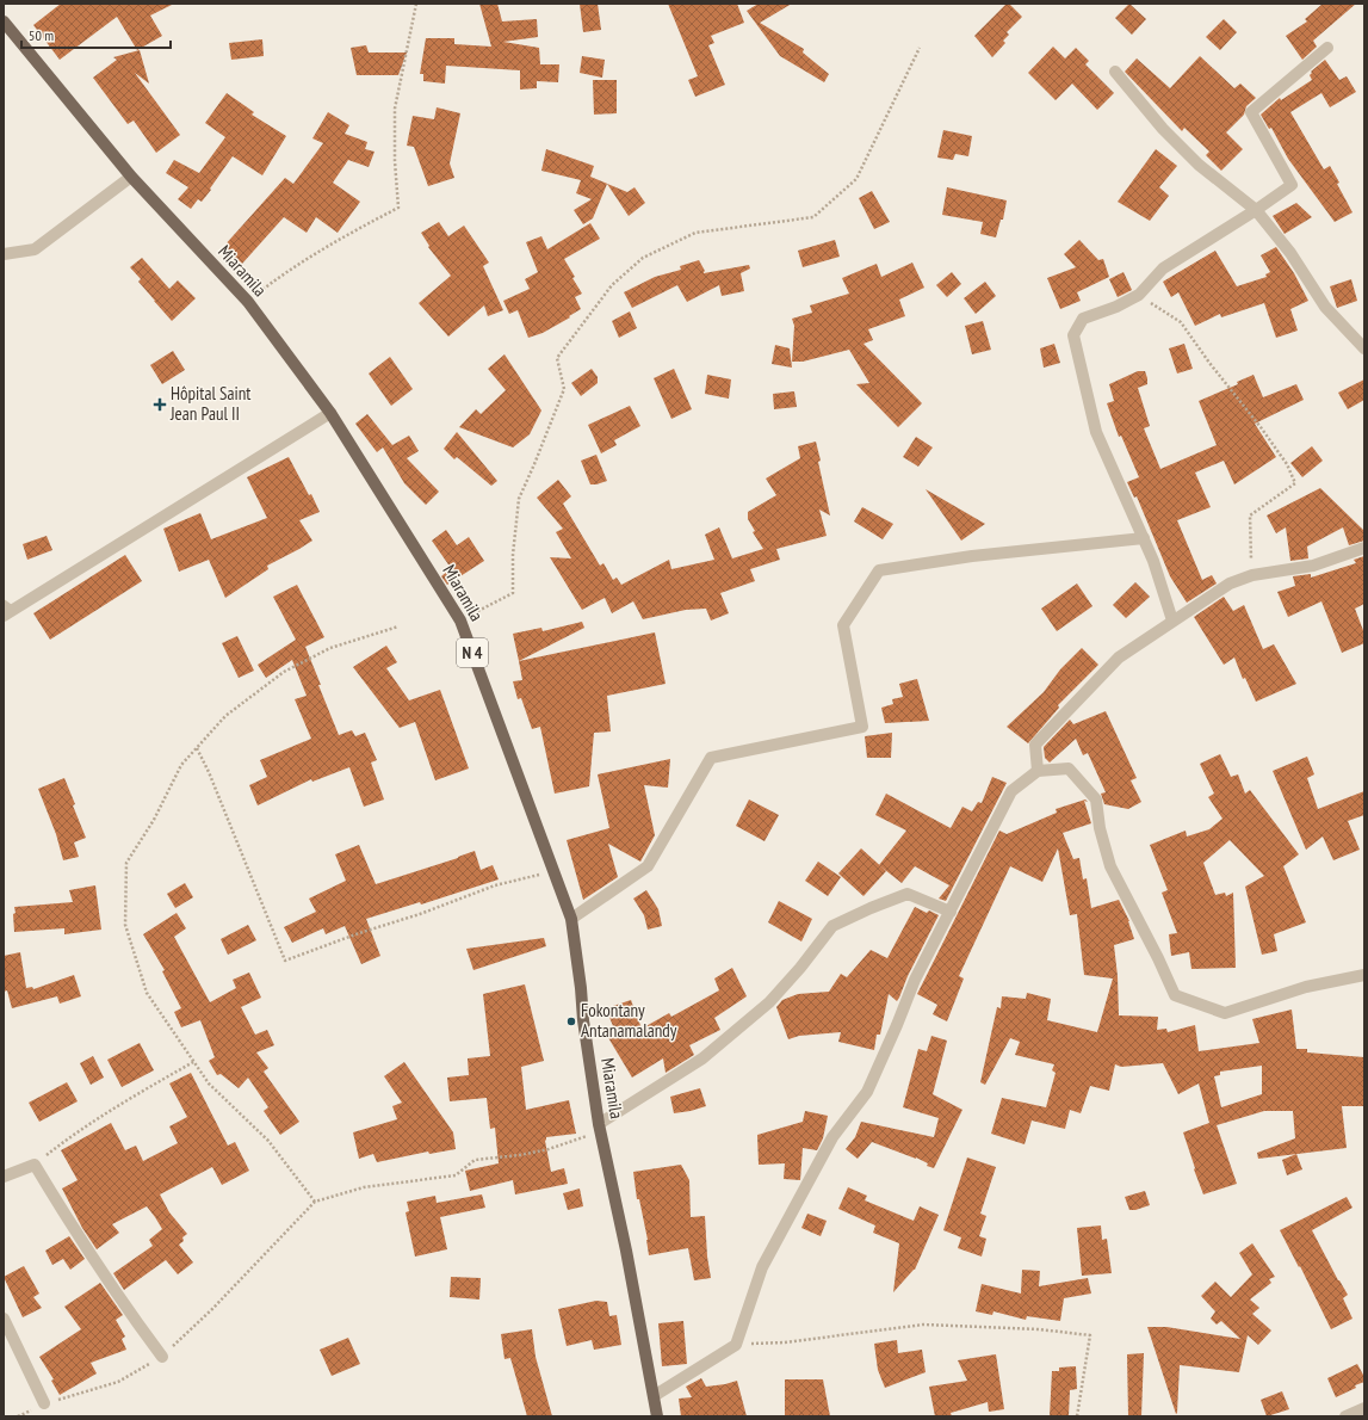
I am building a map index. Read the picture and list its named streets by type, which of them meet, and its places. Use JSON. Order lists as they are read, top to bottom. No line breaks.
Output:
{"streets":{"main road":["Miaramila","N 4"]},"places":{"health":["Hôpital Saint Jean Paul II"],"other":["Fokontany Antanamalandy"]},"scale_bar":"50 m"}
